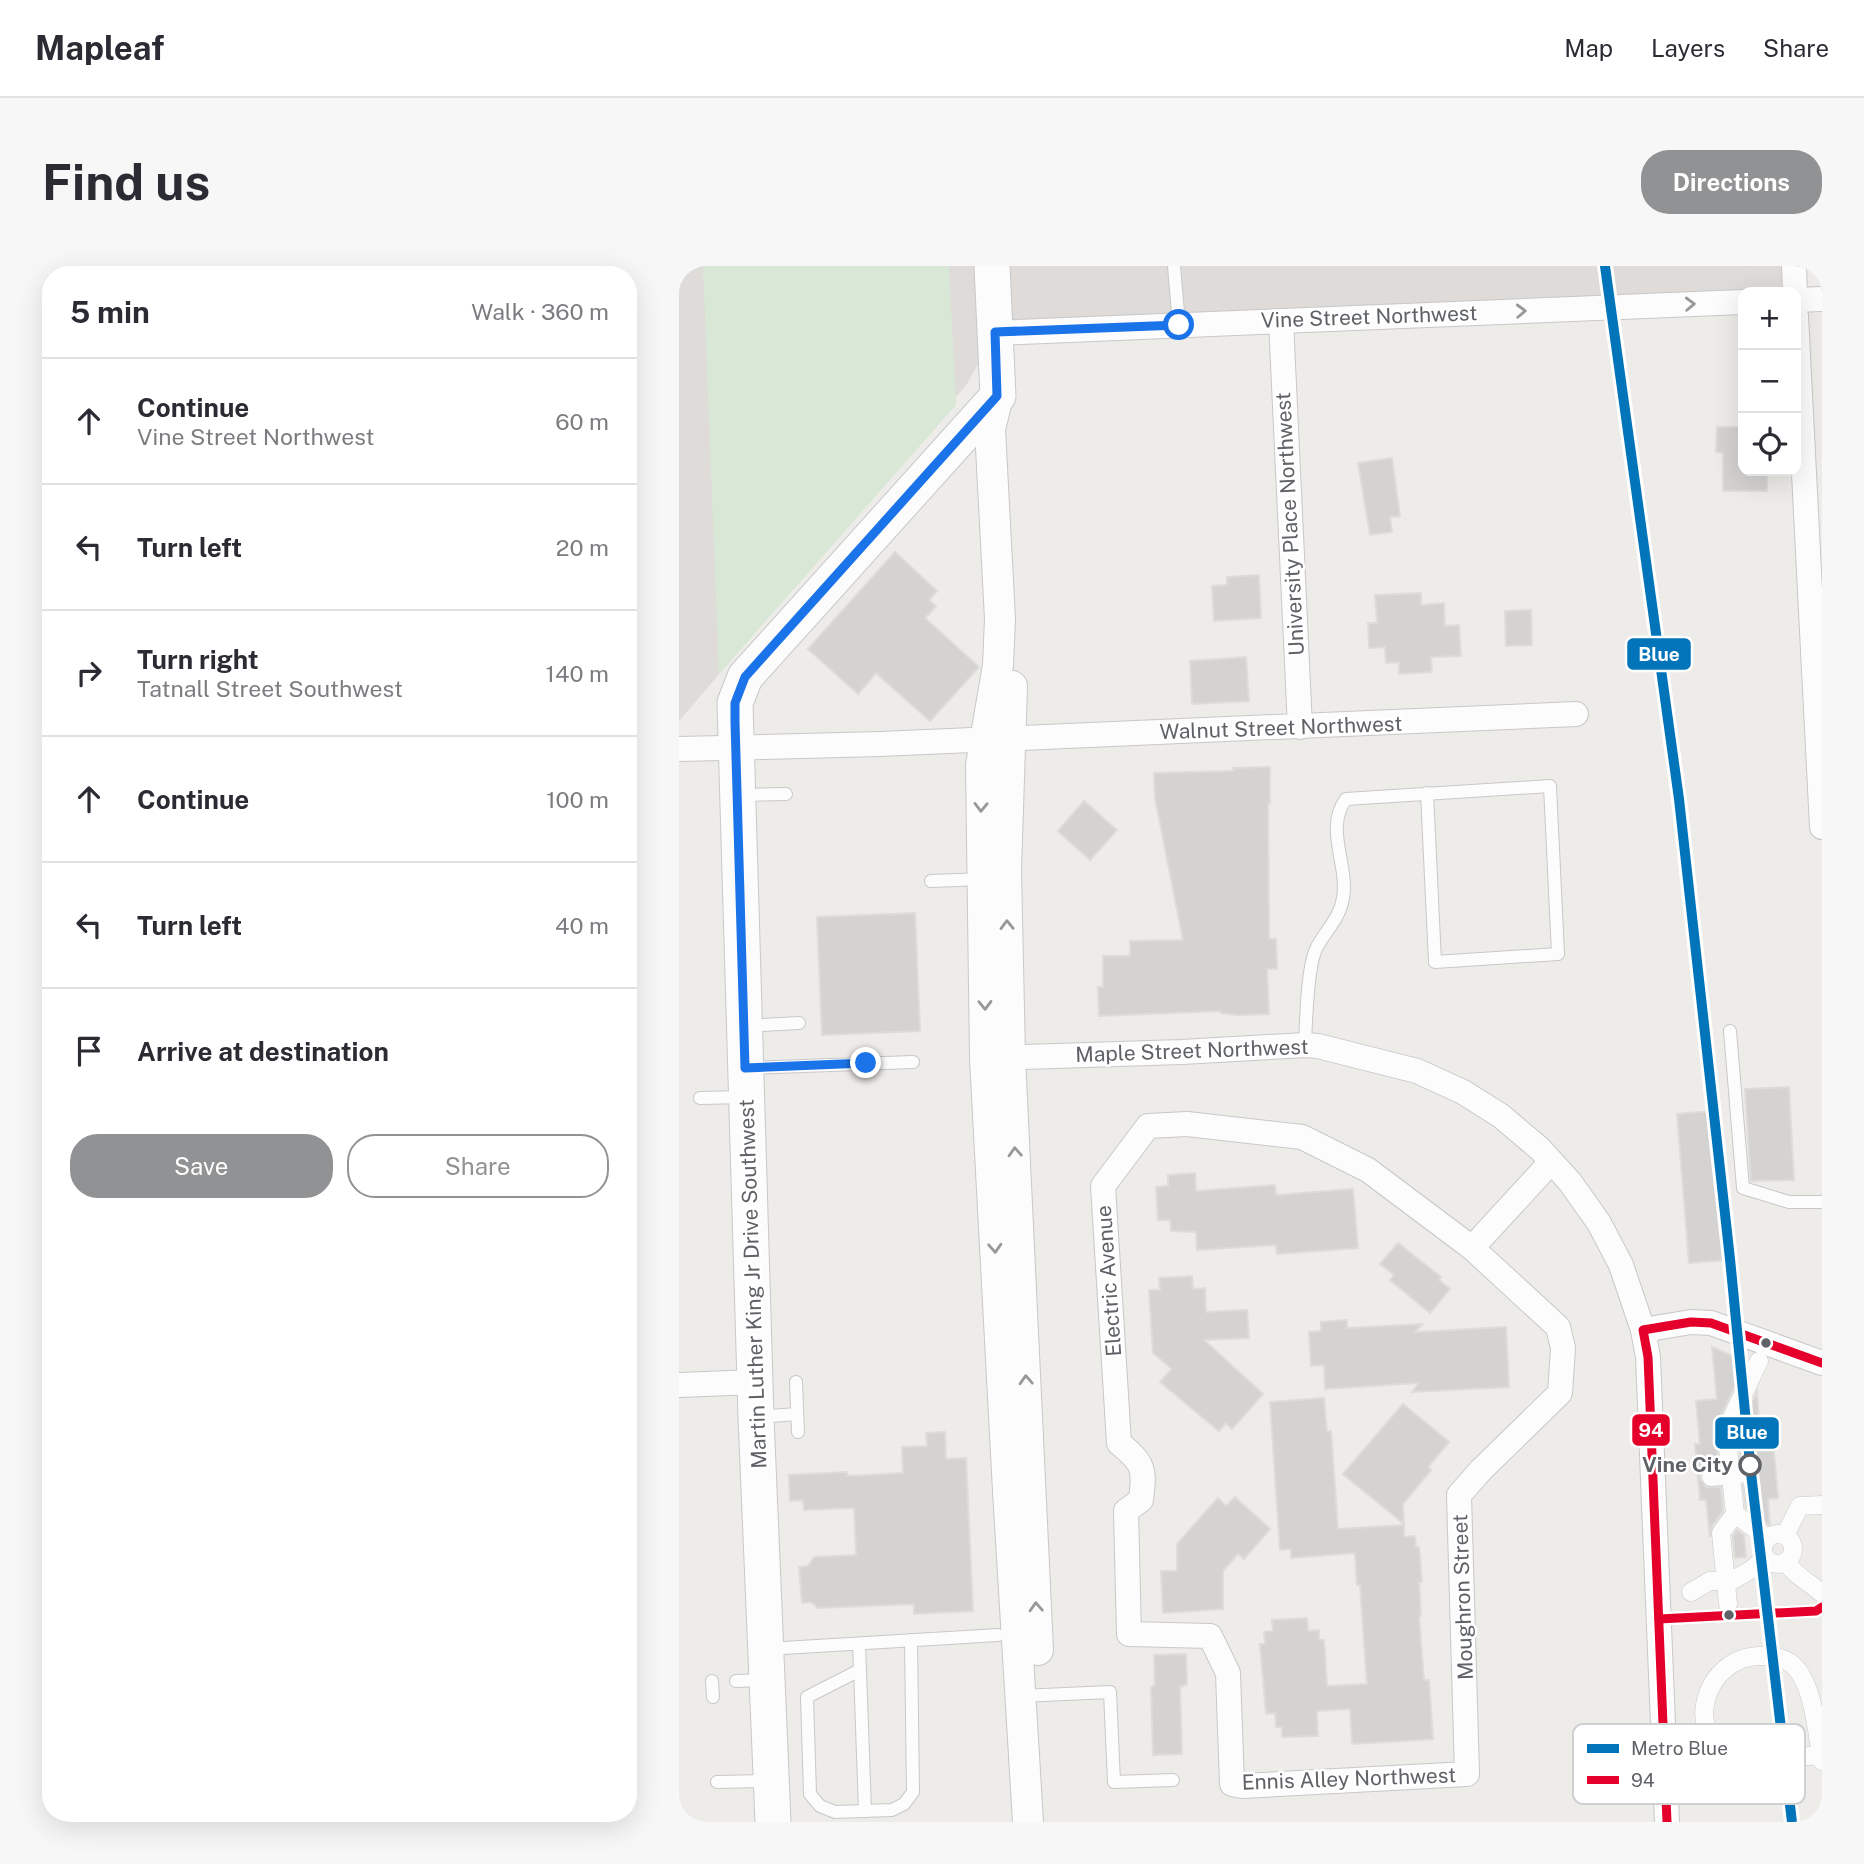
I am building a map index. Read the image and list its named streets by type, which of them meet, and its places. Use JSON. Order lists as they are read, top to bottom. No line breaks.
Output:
{"streets":{"main road":["Martin Luther King Jr Drive Southwest"],"street":["Vine Street Northwest","University Place Northwest","Walnut Street Northwest","Maple Street Northwest","Electric Avenue","Moughron Street","Ennis Alley Northwest"]},"crossings":[["Vine Street Northwest","University Place Northwest"],["University Place Northwest","Walnut Street Northwest"],["Walnut Street Northwest","Martin Luther King Jr Drive Southwest"],["Electric Avenue","Moughron Street"],["Electric Avenue","Ennis Alley Northwest"],["Moughron Street","Ennis Alley Northwest"]],"one_way":["Vine Street Northwest"],"places":["Vine City"],"lines":["metro line Blue","transit line 94"],"legend":["Metro Blue","94"],"page":{"header":"Mapleaf","nav":["Map","Layers","Share"],"buttons":["Directions",["Save","Share"]],"title":"Find us","heading":["5 min","Walk · 360 m"],"map_buttons":["+","−"],"list":[["Continue","Vine Street Northwest","60 m"],["Turn left","20 m"],["Turn right","Tatnall Street Southwest","140 m"],["Continue","100 m"],["Turn left","40 m"],"Arrive at destination"]}}
